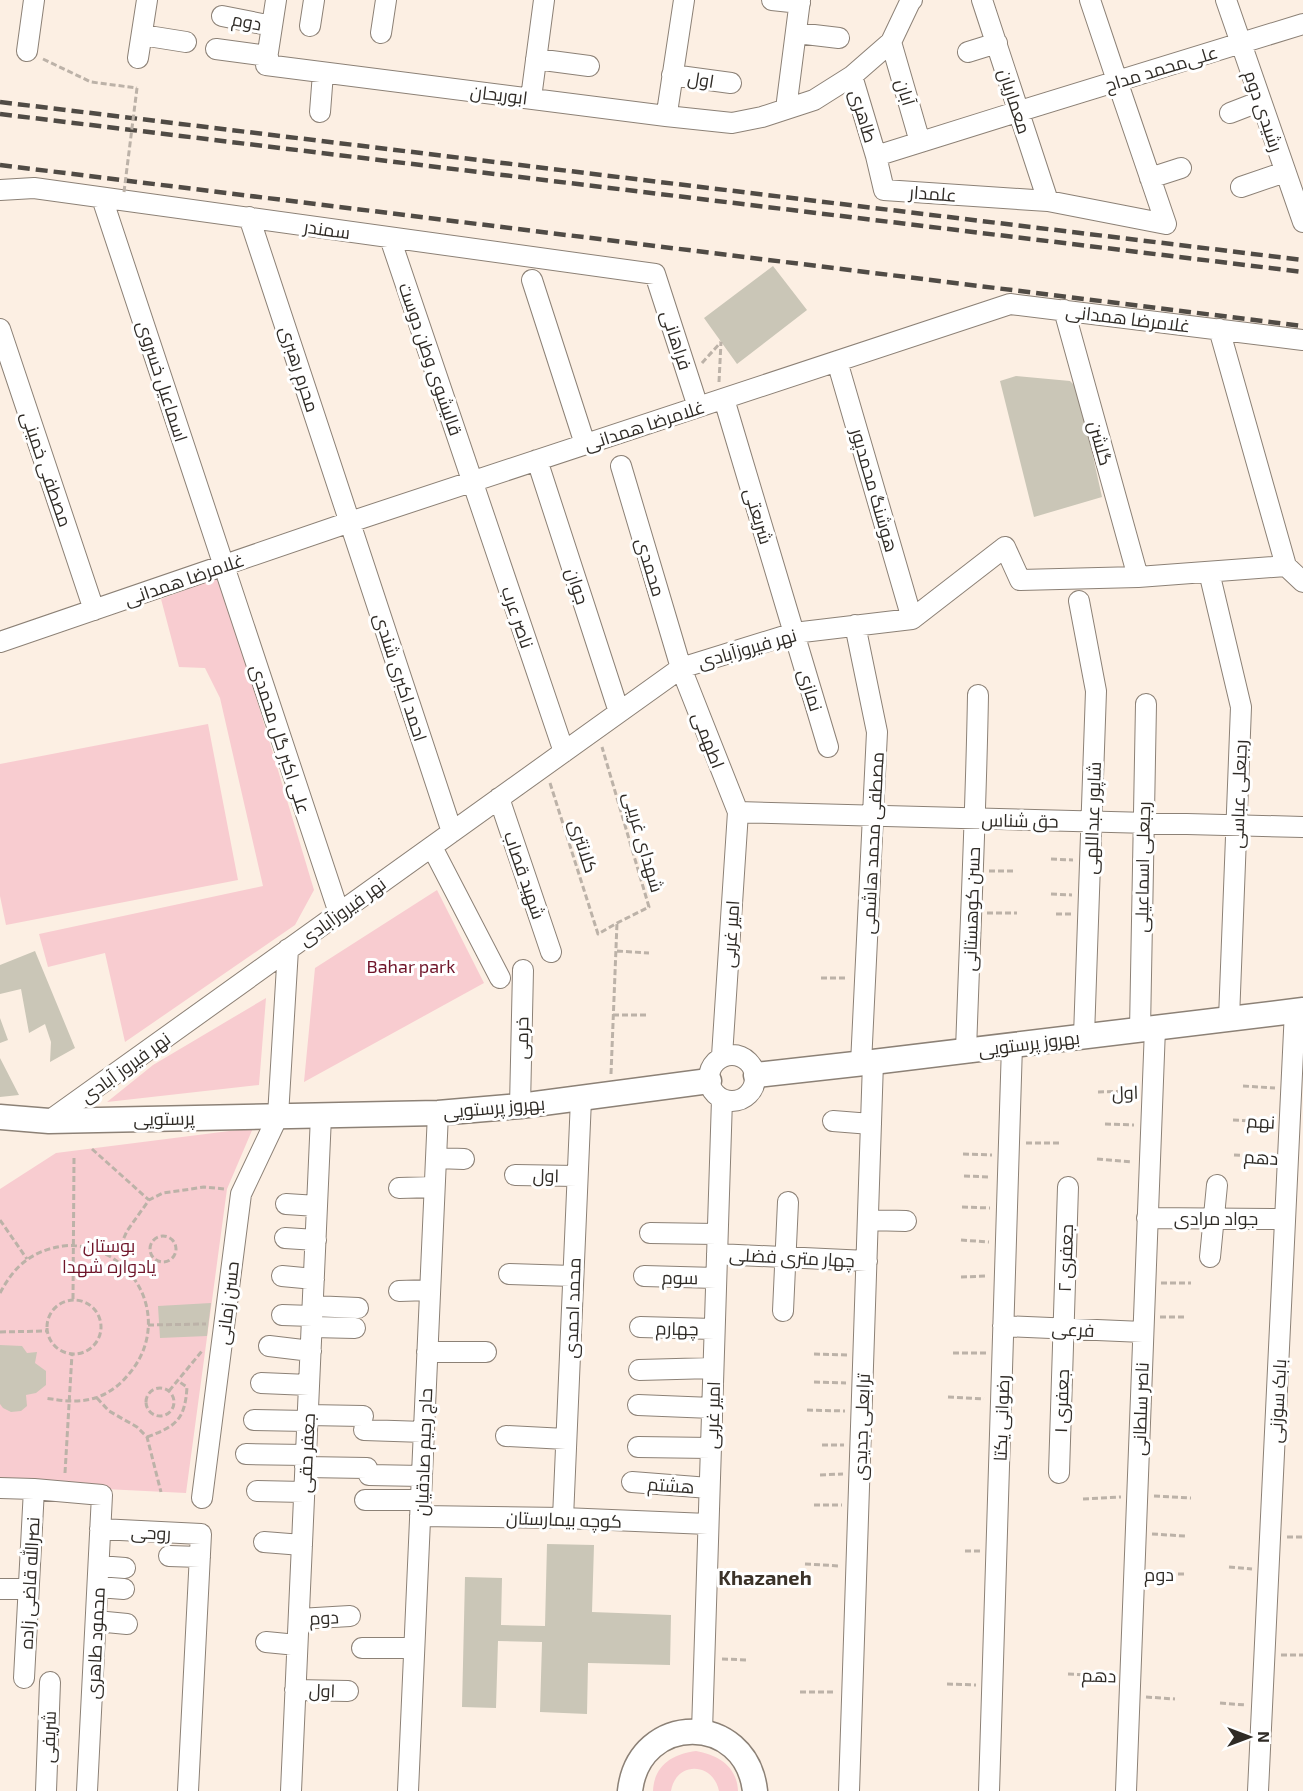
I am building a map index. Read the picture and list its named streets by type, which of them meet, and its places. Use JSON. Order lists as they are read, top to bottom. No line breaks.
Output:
{"streets":{"main road":["بهروز پرستویی","پرستویی"],"street":["دوم","علی‌محمد مداح","اول","آبان","ابوریحان","معماریان","رشیدی دوم","طاهری","علمدار","سمندر","غلامرضا همدانی","فراهانی","قالیشوی وطن دوست","محرم رهبری","اسماعیل خسروی","گلشن","مصطفی خمینی","هوشنگ محمدپور","شریعتی","محمدی","جوان","ناصر عرب","نهر فیروزآبادی","احمد اکبری شندی","نمازی","علی اکبر گل محمدی","اطهمی","رجبعلی عباسی","شاپور عبداللهی","حق شناس","مصطفی محمد هاشمی","رجبعلی اسماعیلی","شهید قصاب","حسن کوهستانی","امیر غربی","خرمی","نهر فیروز آبادی","جواد مرادی","چهار متری فضلی","جعفری ۲","سوم","حسن زمانی","محمد احمدی","چهارم","فرعی","جعفری ۱","بابک سوزنی","ناصر سلطانی","رضوانی یکتا","ترابعلی جدیدی","حاج رحیم صادقیان","جعفر حقی","هشتم","کوچه بیمارستان","روحی","نصرالله قاضی زاده","محمود طاهری","شریفی"],"path":["شهدای غریبی","کلانتری","نهم","دهم"]},"crossings":[["دوم","ناصر سلطانی"],["دوم","جعفر حقی"],["علی‌محمد مداح","معماریان"],["علی‌محمد مداح","رشیدی دوم"],["اول","محمد احمدی"],["اول","ناصر سلطانی"],["اول","جعفر حقی"],["آبان","ابوریحان"],["ابوریحان","طاهری"],["معماریان","علمدار"],["طاهری","علمدار"],["سمندر","فراهانی"],["سمندر","قالیشوی وطن دوست"],["سمندر","محرم رهبری"],["سمندر","اسماعیل خسروی"],["غلامرضا همدانی","فراهانی"],["غلامرضا همدانی","قالیشوی وطن دوست"],["غلامرضا همدانی","محرم رهبری"],["غلامرضا همدانی","اسماعیل خسروی"],["غلامرضا همدانی","گلشن"],["غلامرضا همدانی","مصطفی خمینی"],["غلامرضا همدانی","هوشنگ محمدپور"],["غلامرضا همدانی","شریعتی"],["غلامرضا همدانی","جوان"],["غلامرضا همدانی","ناصر عرب"],["غلامرضا همدانی","احمد اکبری شندی"],["غلامرضا همدانی","علی اکبر گل محمدی"],["قالیشوی وطن دوست","ناصر عرب"],["محرم رهبری","احمد اکبری شندی"],["اسماعیل خسروی","علی اکبر گل محمدی"],["هوشنگ محمدپور","نهر فیروزآبادی"],["شریعتی","نهر فیروزآبادی"],["شریعتی","نمازی"],["محمدی","نهر فیروزآبادی"],["محمدی","اطهمی"],["جوان","نهر فیروزآبادی"],["ناصر عرب","نهر فیروزآبادی"],["نهر فیروزآبادی","احمد اکبری شندی"],["نهر فیروزآبادی","نمازی"],["نهر فیروزآبادی","علی اکبر گل محمدی"],["نهر فیروزآبادی","اطهمی"],["نهر فیروزآبادی","شهدای غریبی"],["نهر فیروزآبادی","مصطفی محمد هاشمی"],["نهر فیروزآبادی","کلانتری"],["نهر فیروزآبادی","شهید قصاب"],["نهر فیروزآبادی","نهر فیروز آبادی"],["اطهمی","حق شناس"],["اطهمی","امیر غربی"],["رجبعلی عباسی","حق شناس"],["رجبعلی عباسی","بهروز پرستویی"],["شاپور عبداللهی","حق شناس"],["شاپور عبداللهی","بهروز پرستویی"],["حق شناس","مصطفی محمد هاشمی"],["حق شناس","رجبعلی اسماعیلی"],["حق شناس","حسن کوهستانی"],["حق شناس","امیر غربی"],["شهدای غریبی","کلانتری"],["مصطفی محمد هاشمی","بهروز پرستویی"],["مصطفی محمد هاشمی","ترابعلی جدیدی"],["رجبعلی اسماعیلی","بهروز پرستویی"],["رجبعلی اسماعیلی","ناصر سلطانی"],["حسن کوهستانی","بهروز پرستویی"],["امیر غربی","بهروز پرستویی"],["امیر غربی","چهار متری فضلی"],["امیر غربی","سوم"],["امیر غربی","چهارم"],["امیر غربی","هشتم"],["امیر غربی","کوچه بیمارستان"],["خرمی","بهروز پرستویی"],["بهروز پرستویی","پرستویی"],["بهروز پرستویی","حسن زمانی"],["بهروز پرستویی","محمد احمدی"],["بهروز پرستویی","بابک سوزنی"],["بهروز پرستویی","ناصر سلطانی"],["بهروز پرستویی","رضوانی یکتا"],["بهروز پرستویی","ترابعلی جدیدی"],["بهروز پرستویی","حاج رحیم صادقیان"],["بهروز پرستویی","جعفر حقی"],["نهر فیروز آبادی","پرستویی"],["پرستویی","حسن زمانی"],["نهم","بابک سوزنی"],["دهم","بابک سوزنی"],["دهم","ناصر سلطانی"],["جواد مرادی","بابک سوزنی"],["جواد مرادی","ناصر سلطانی"],["چهار متری فضلی","ترابعلی جدیدی"],["جعفری ۲","فرعی"],["جعفری ۲","جعفری ۱"],["محمد احمدی","کوچه بیمارستان"],["فرعی","جعفری ۱"],["فرعی","ناصر سلطانی"],["فرعی","رضوانی یکتا"],["حاج رحیم صادقیان","کوچه بیمارستان"],["روحی","محمود طاهری"],["نصرالله قاضی زاده","محمود طاهری"]],"districts":["Khazaneh"],"parks":["Bahar park","بوستان یادواره شهدا"],"north":"right"}
